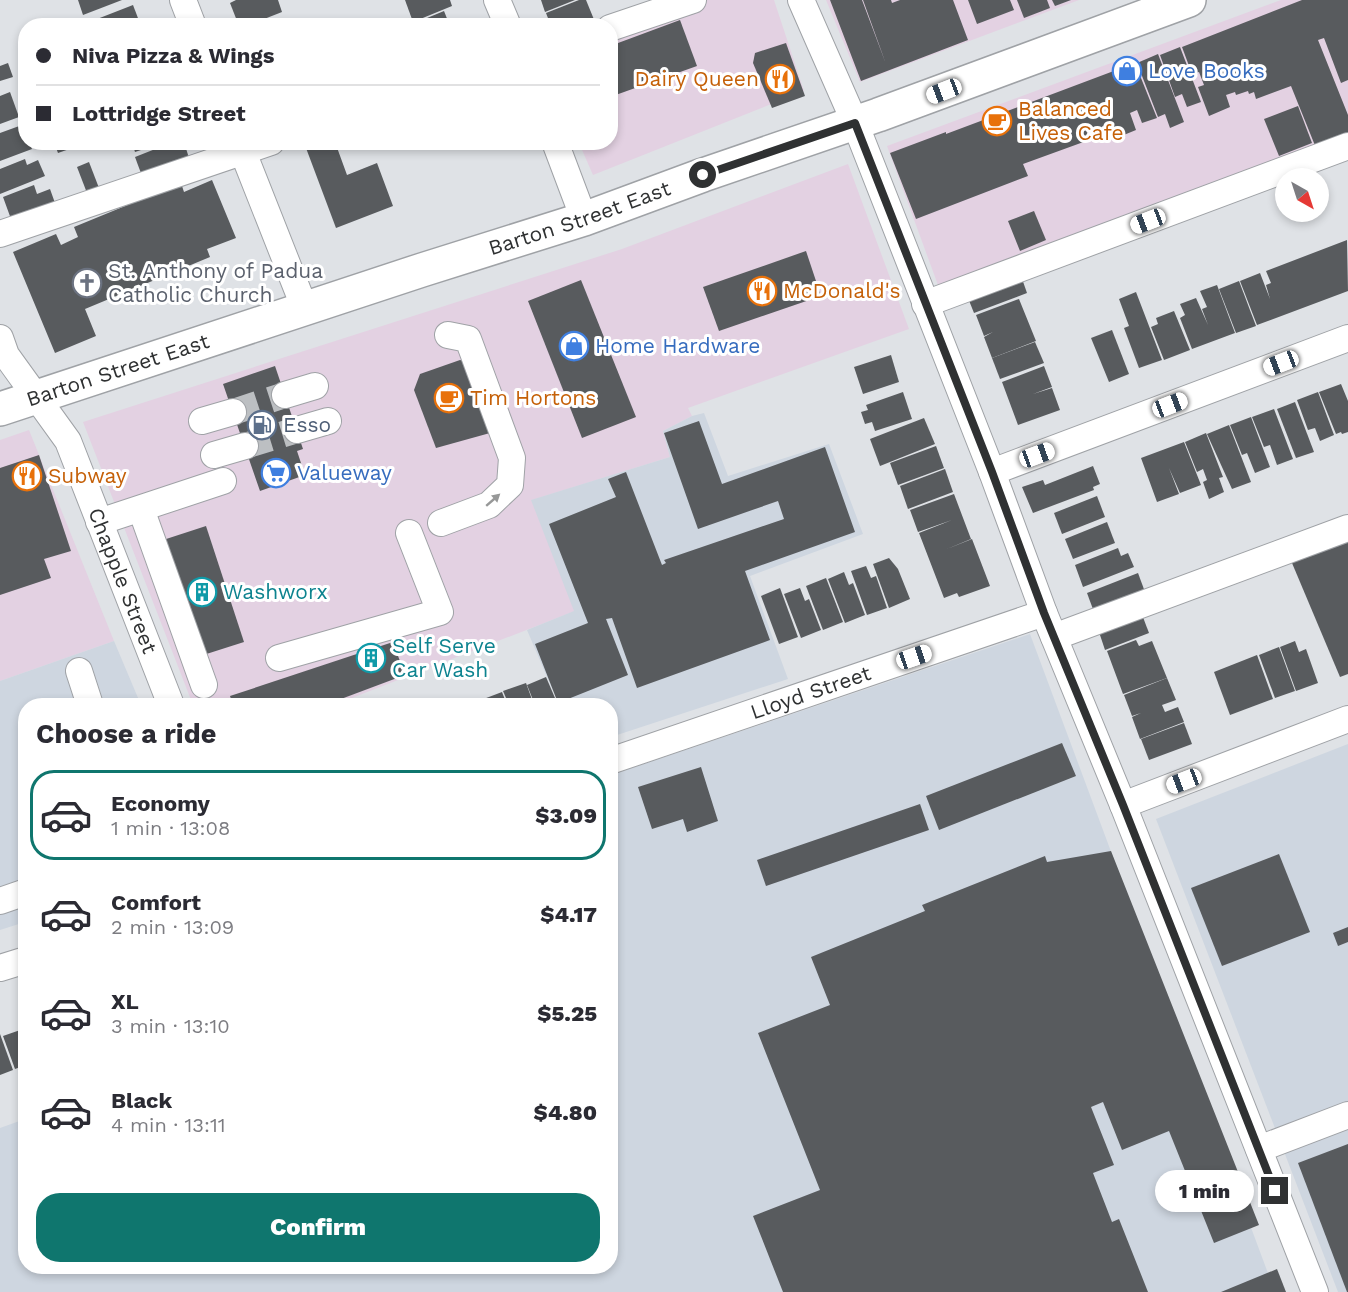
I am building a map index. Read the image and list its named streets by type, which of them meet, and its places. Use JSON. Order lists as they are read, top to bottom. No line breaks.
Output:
{"streets":{"main road":["Barton Street East"],"street":["Chapple Street","Lloyd Street"]},"crossings":[["Barton Street East","Chapple Street"]],"places":{"shop":["Love Books","Home Hardware"],"restaurant":["Dairy Queen","McDonald's","Subway"],"cafe":["Balanced Lives Cafe","Tim Hortons"],"church":["St. Anthony of Padua Catholic Church"],"fuel station":["Esso"],"supermarket":["Valueway"],"building":["Washworx","Self Serve Car Wash"]},"north":"bottom right","page":{"banner":["Niva Pizza & Wings","Lottridge Street"],"heading":"Choose a ride","list":[{"name":"Economy","note":"1 min · 13:08","value":"$3.09"},{"name":"Comfort","note":"2 min · 13:09","value":"$4.17"},{"name":"XL","note":"3 min · 13:10","value":"$5.25"},{"name":"Black","note":"4 min · 13:11","value":"$4.80"}],"bubble":"1 min","buttons":"Confirm"}}
